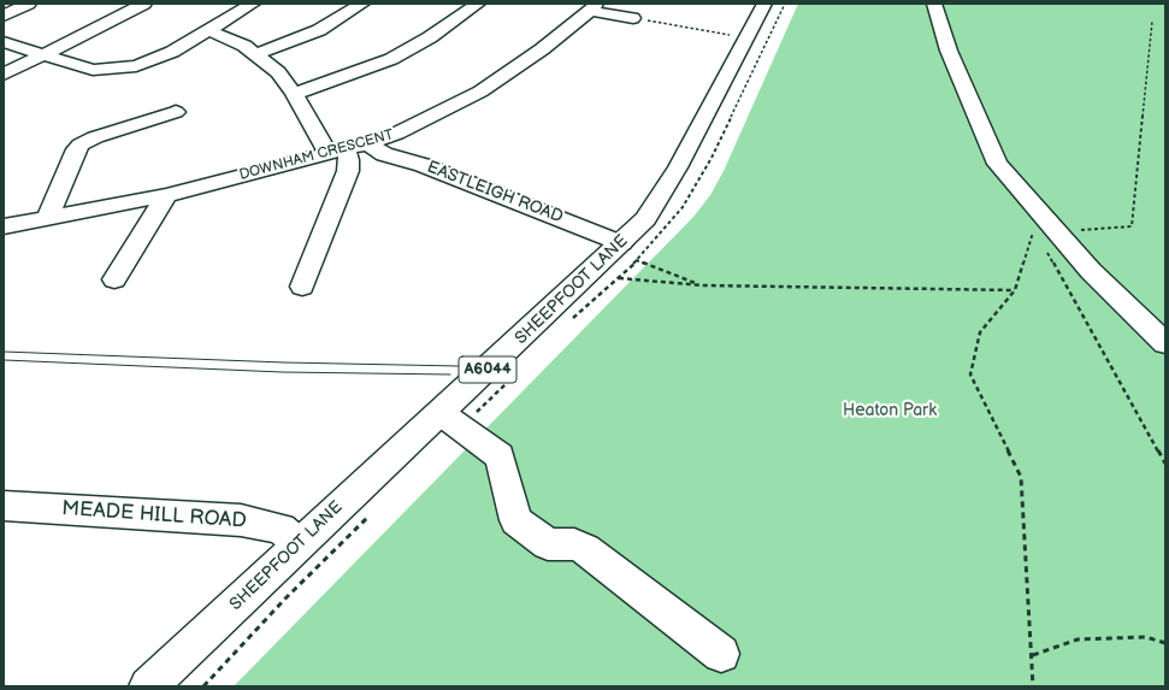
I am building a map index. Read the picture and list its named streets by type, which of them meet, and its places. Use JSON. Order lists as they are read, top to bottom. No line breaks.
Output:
{"streets":{"street":["DOWNHAM CRESCENT","EASTLEIGH ROAD","SHEEPFOOT LANE","A6044","MEADE HILL ROAD"]},"crossings":[["DOWNHAM CRESCENT","EASTLEIGH ROAD"],["EASTLEIGH ROAD","SHEEPFOOT LANE"],["SHEEPFOOT LANE","MEADE HILL ROAD"]],"parks":["Heaton Park"]}
